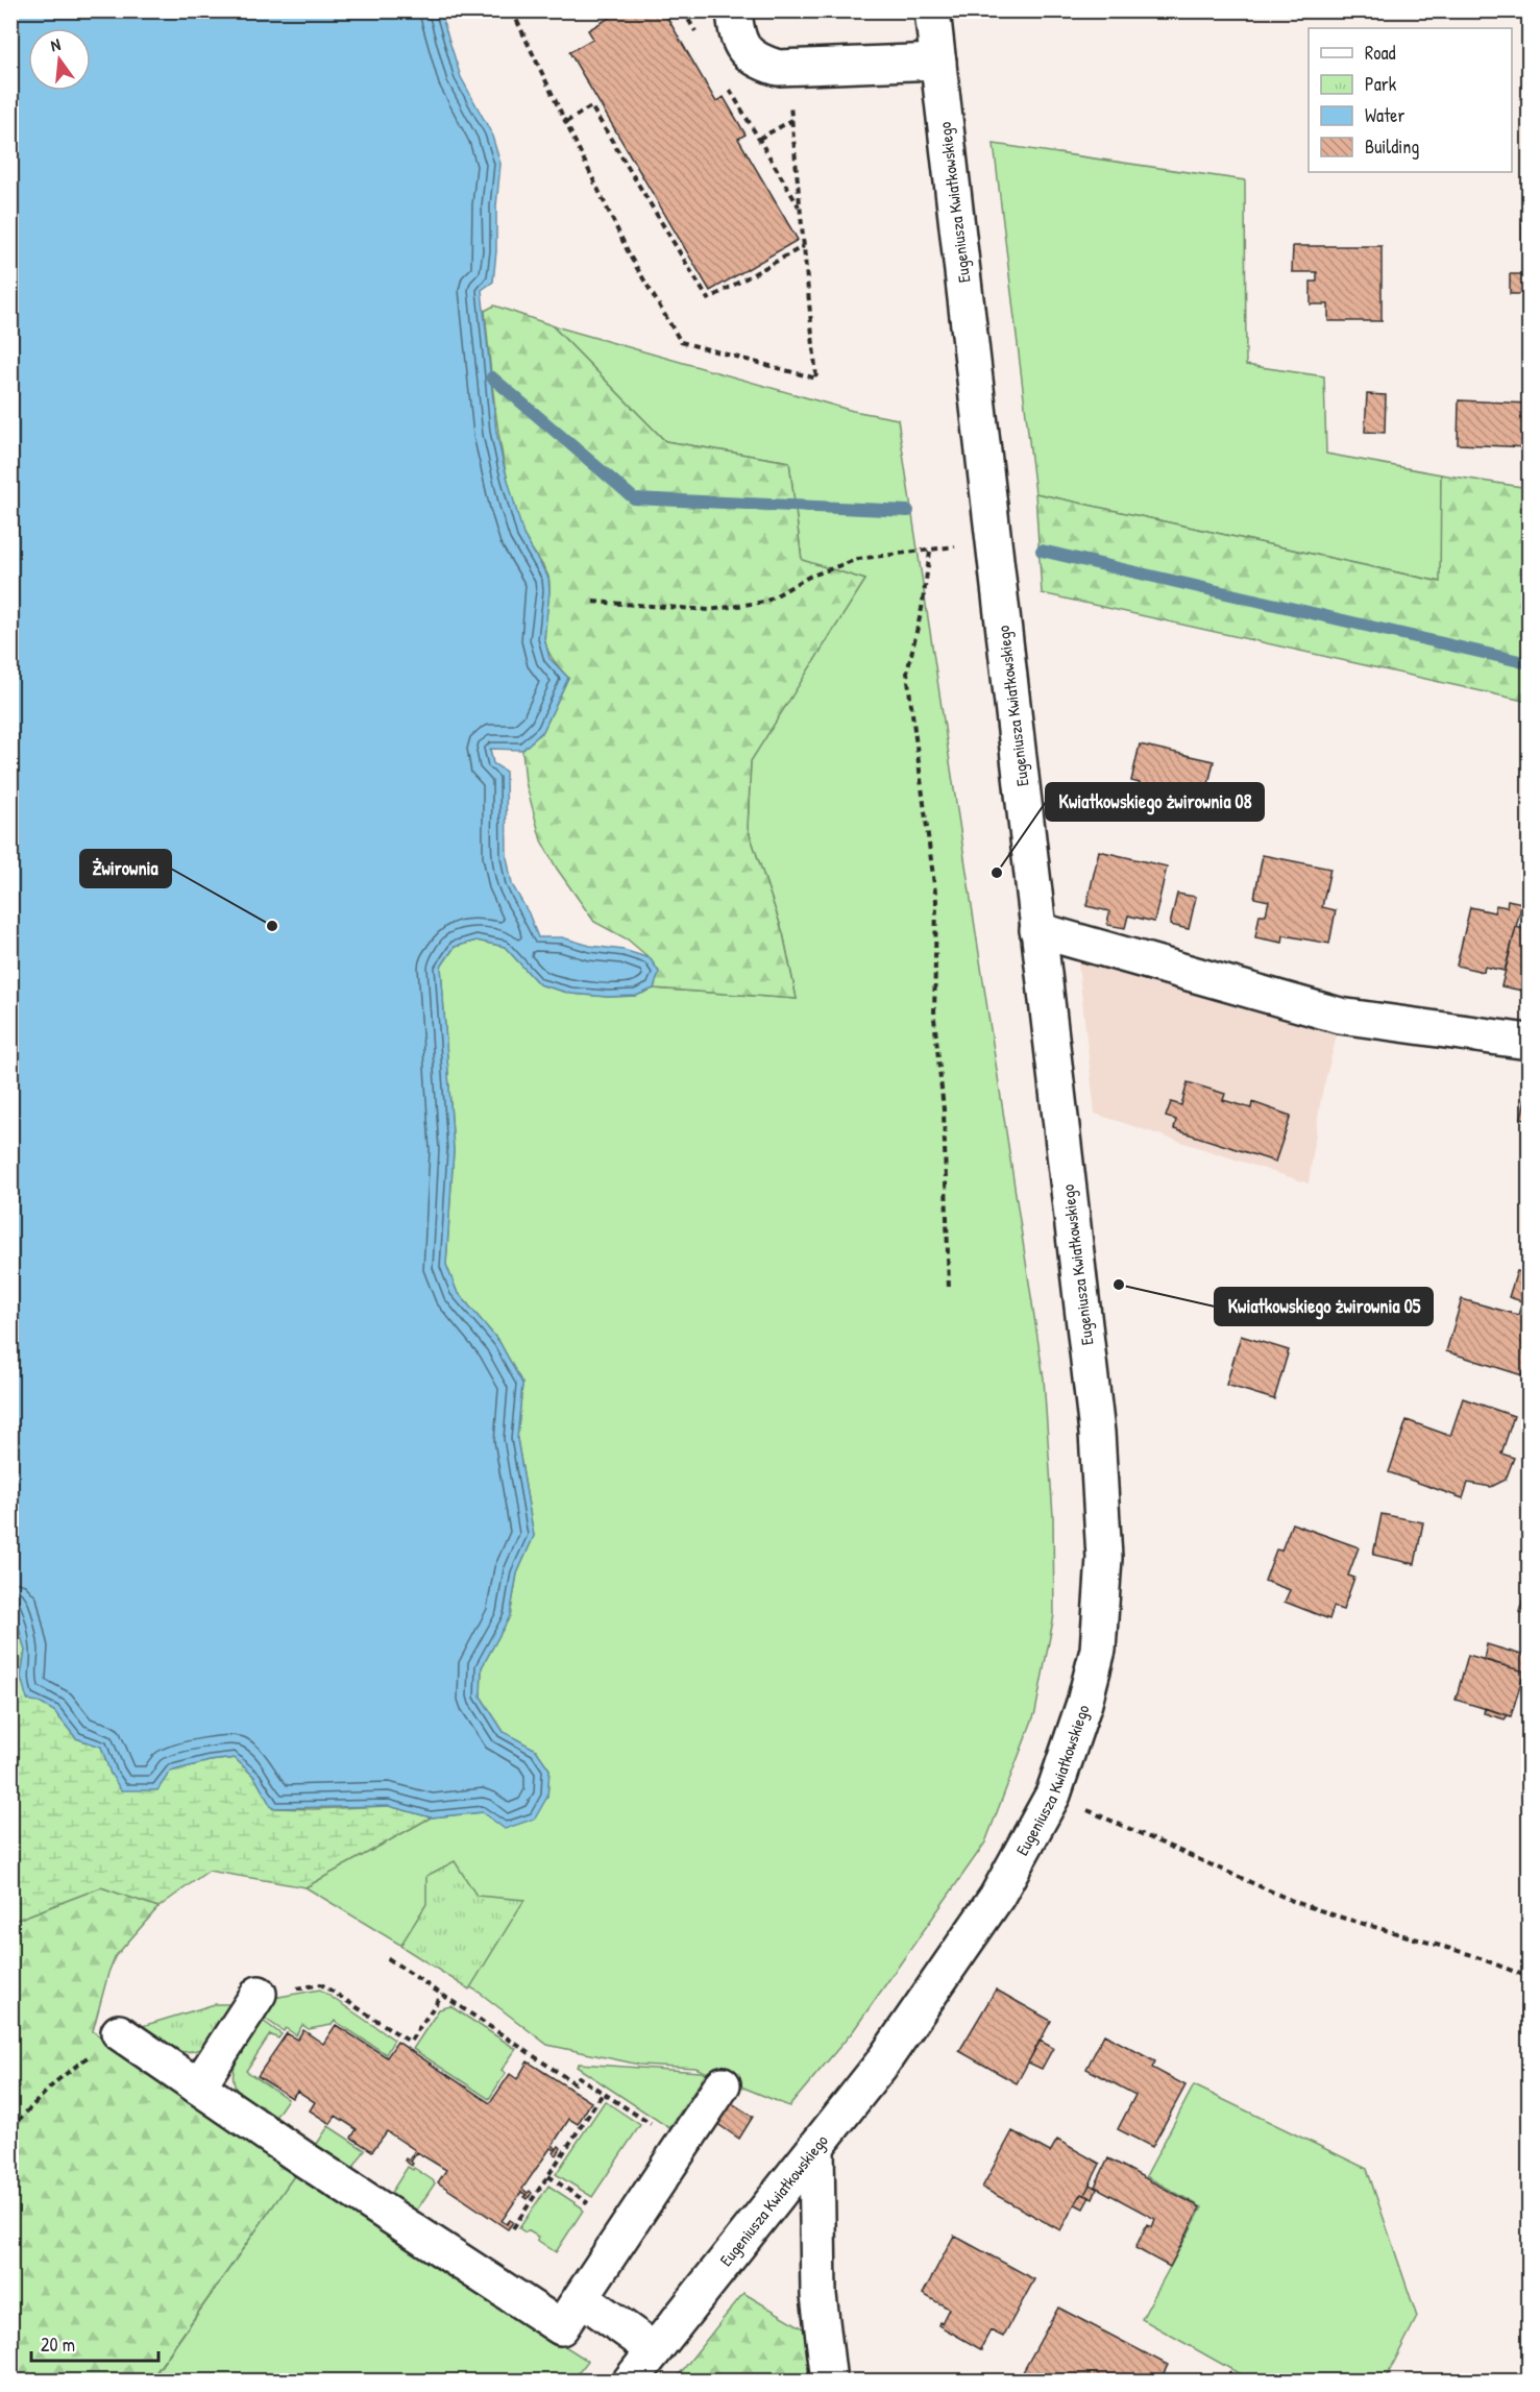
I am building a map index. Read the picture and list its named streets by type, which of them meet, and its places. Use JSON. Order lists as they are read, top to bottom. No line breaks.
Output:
{"streets":{"street":["Eugeniusza Kwiatkowskiego"]},"places":["Kwiatkowskiego żwirownia 08","Żwirownia","Kwiatkowskiego żwirownia 05"],"legend":["Road","Park","Water","Building"],"scale_bar":"20 m","north":"top"}
